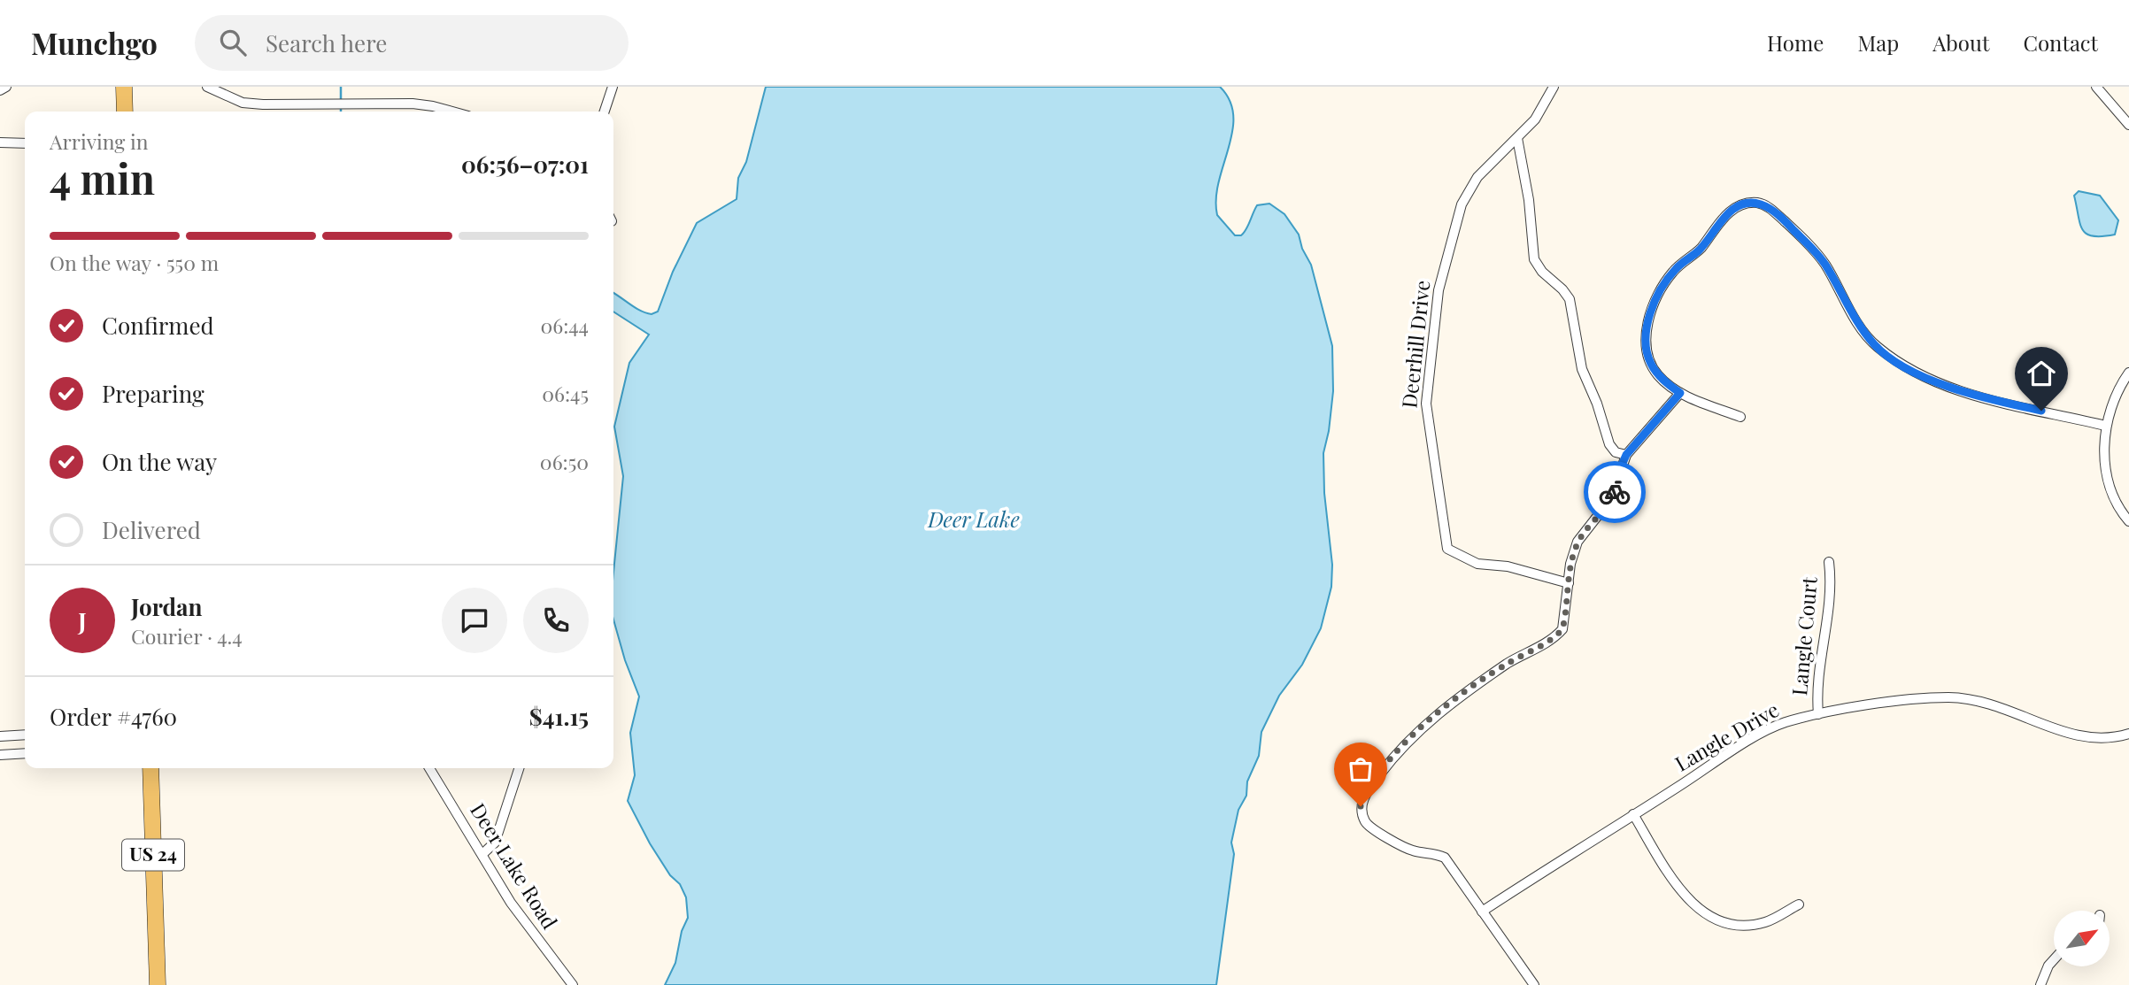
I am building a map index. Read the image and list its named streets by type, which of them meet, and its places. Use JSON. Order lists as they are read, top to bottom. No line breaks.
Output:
{"streets":{"main road":["US 24"],"street":["Deerhill Drive","Langle Court","Langle Drive","Deer Lake Road"]},"crossings":[["Langle Court","Langle Drive"]],"water":["Deer Lake"],"north":"top right","page":{"header":"Munchgo","search":"Search here","nav":["Home","Map","About","Contact"],"heading":["4 min","Arriving in","06:56–07:01"],"panel":["Jordan","Courier · 4.4","Order #4760","$41.15"],"bar":"On the way · 550 m","list":[["Confirmed","06:44"],["Preparing","06:45"],["On the way","06:50"],"Delivered"],"round":"J"}}
